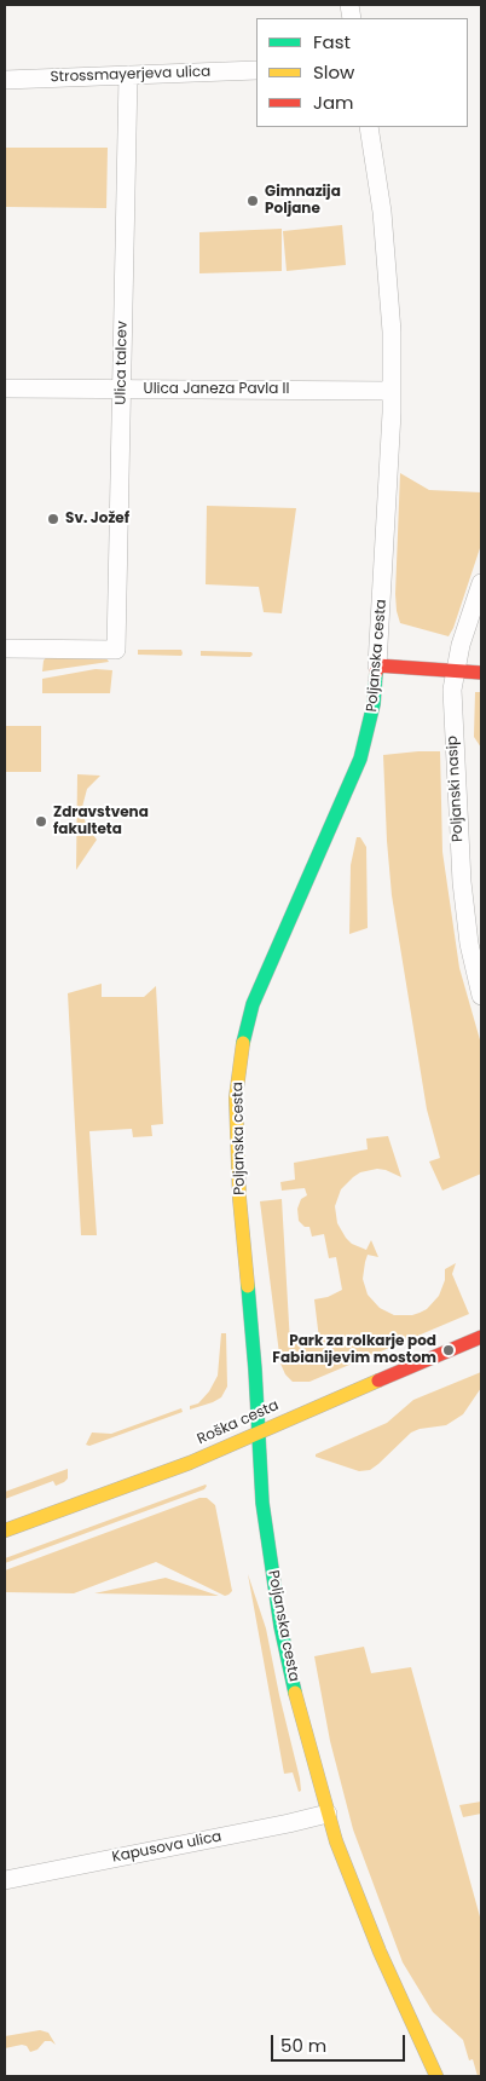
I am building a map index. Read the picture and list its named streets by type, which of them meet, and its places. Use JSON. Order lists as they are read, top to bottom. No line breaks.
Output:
{"streets":{"main road":["Poljanska cesta","Roška cesta"],"street":["Strossmayerjeva ulica","Ulica talcev","Ulica Janeza Pavla II","Poljanski nasip","Kapusova ulica"]},"crossings":[["Strossmayerjeva ulica","Ulica talcev"],["Ulica talcev","Ulica Janeza Pavla II"],["Ulica Janeza Pavla II","Poljanska cesta"],["Poljanska cesta","Roška cesta"],["Poljanska cesta","Kapusova ulica"]],"places":["Gimnazija Poljane","Sv. Jožef","Zdravstvena fakulteta","Park za rolkarje pod Fabianijevim mostom"],"legend":["Fast","Slow","Jam"],"scale_bar":"50 m"}
